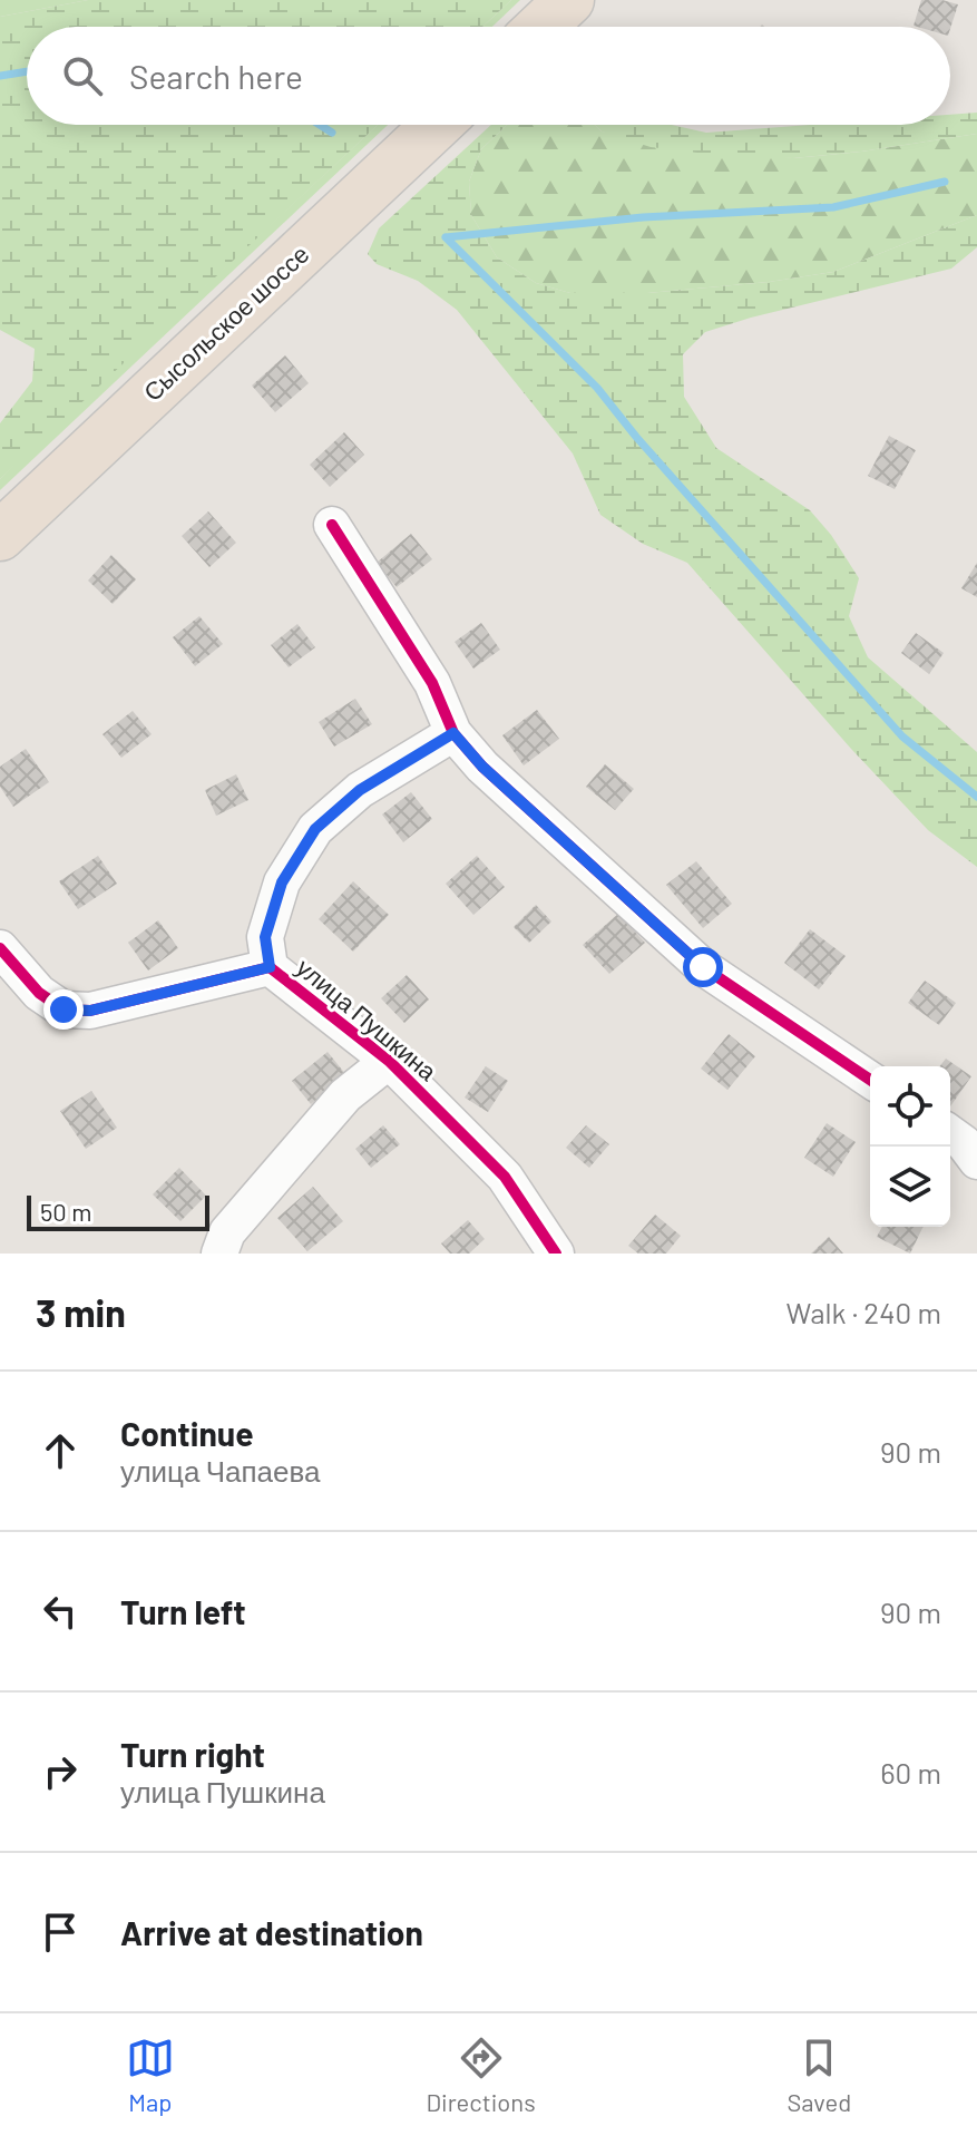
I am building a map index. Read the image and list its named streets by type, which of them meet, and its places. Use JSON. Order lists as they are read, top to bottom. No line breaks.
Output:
{"streets":{"highway":["Сысольское шоссе"],"street":["улица Пушкина"]},"scale_bar":"50 m","page":{"search":"Search here","scale":"50 m","heading":["3 min","Walk · 240 m"],"list":[["Continue","улица Чапаева","90 m"],["Turn left","90 m"],["Turn right","улица Пушкина","60 m"],"Arrive at destination"],"nav":["Map","Directions","Saved"]}}
